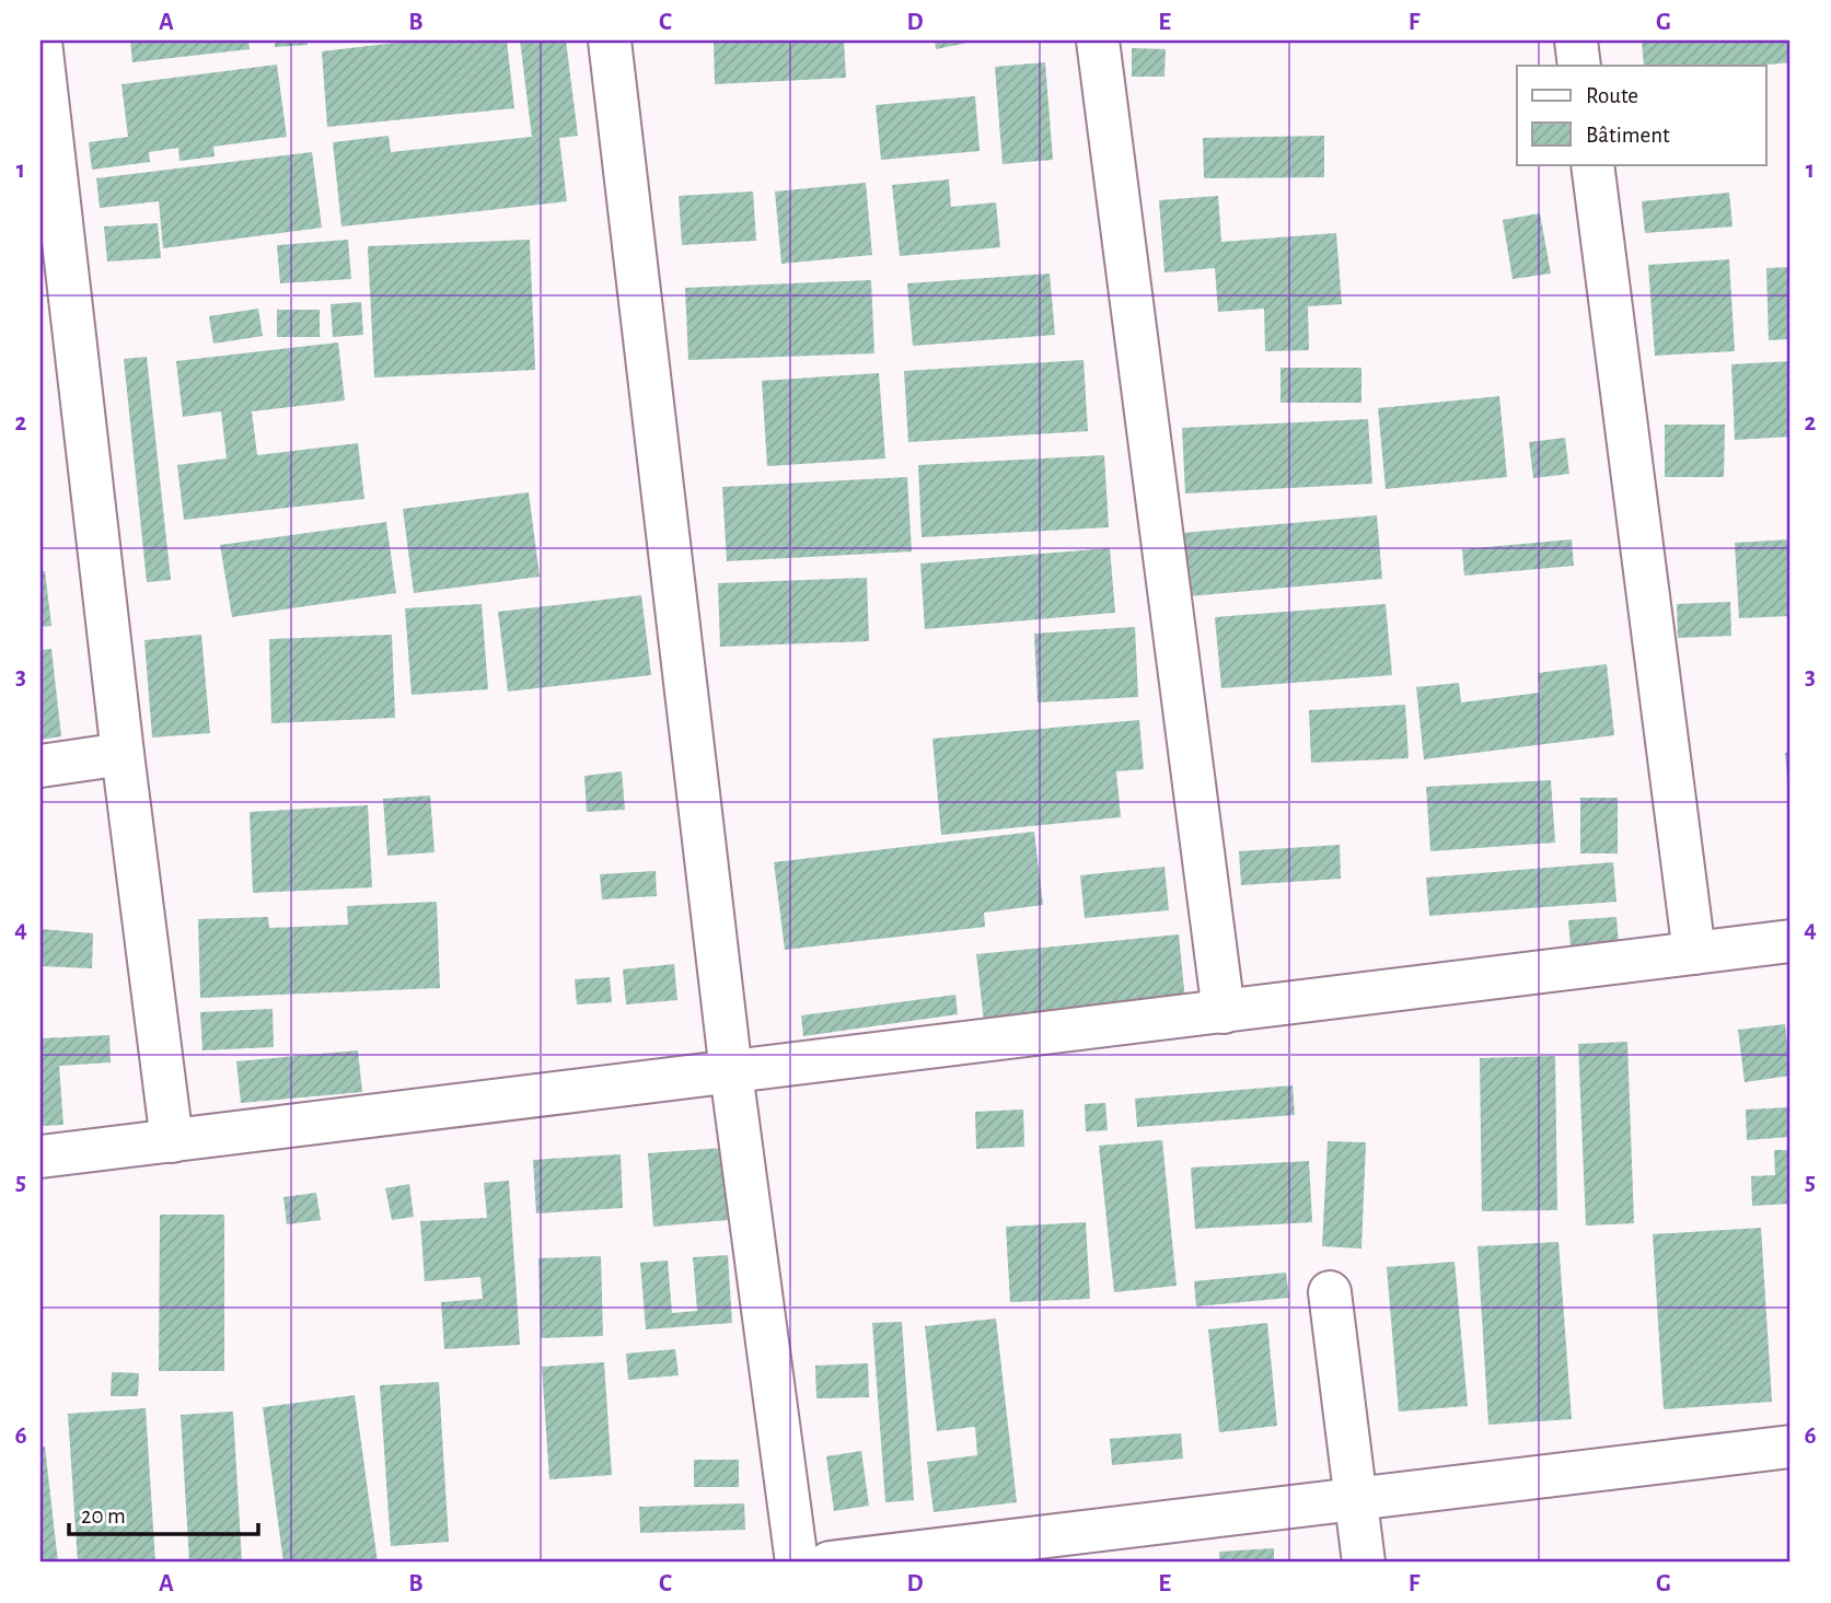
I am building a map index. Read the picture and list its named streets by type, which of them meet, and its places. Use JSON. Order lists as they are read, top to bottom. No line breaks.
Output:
{"legend":["Route","Bâtiment"],"scale_bar":"20 m","grid":{"columns":["A","B","C","D","E","F","G"],"rows":["1","2","3","4","5","6"]}}
